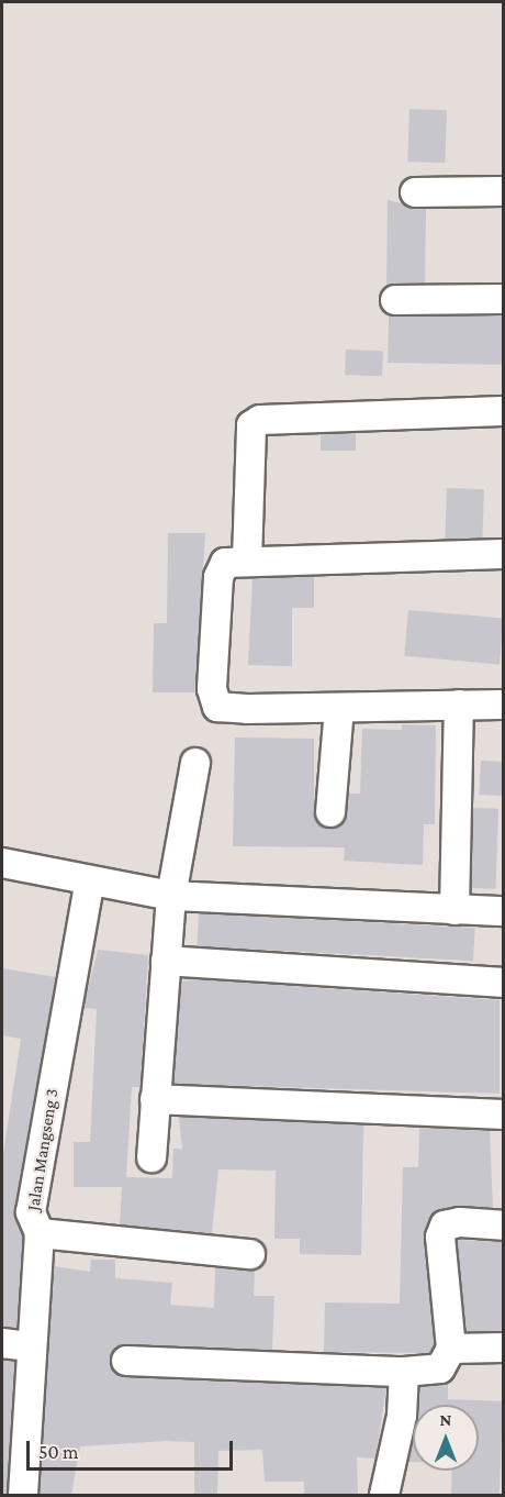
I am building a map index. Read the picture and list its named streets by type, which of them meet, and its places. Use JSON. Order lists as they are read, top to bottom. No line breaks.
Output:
{"streets":{"street":["Jalan Mangseng 3"]},"scale_bar":"50 m","north":"top"}
